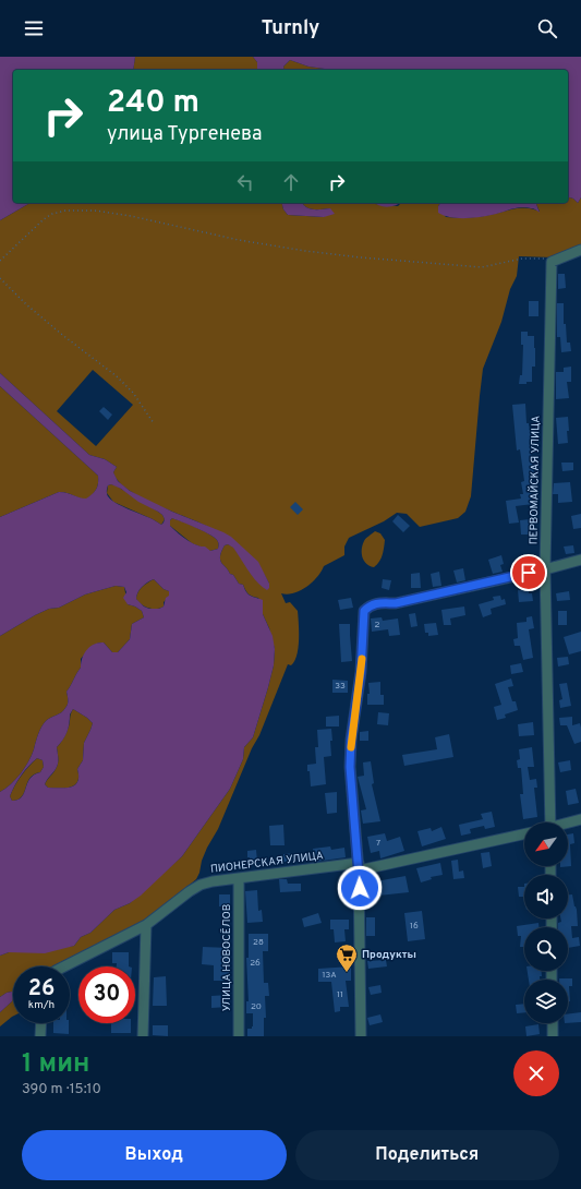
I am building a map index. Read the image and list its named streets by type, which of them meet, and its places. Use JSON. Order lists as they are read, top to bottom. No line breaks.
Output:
{"streets":{"street":["ПЕРВОМАЙСКАЯ УЛИЦА","ПИОНЕРСКАЯ УЛИЦА","УЛИЦА НОВОСЁЛОВ"]},"crossings":[["ПИОНЕРСКАЯ УЛИЦА","УЛИЦА НОВОСЁЛОВ"]],"places":{"supermarket":["Продукты"]},"house_numbers":["2","33","7","16","28","26","13А","11","20"],"north":"bottom left","page":{"header":"Turnly","turn":["240 m","улица Тургенева"],"speed":"26 km/h","limit":"30","heading":["1 мин","390 m · 15:10"],"buttons":["Выход","Поделиться"]}}
